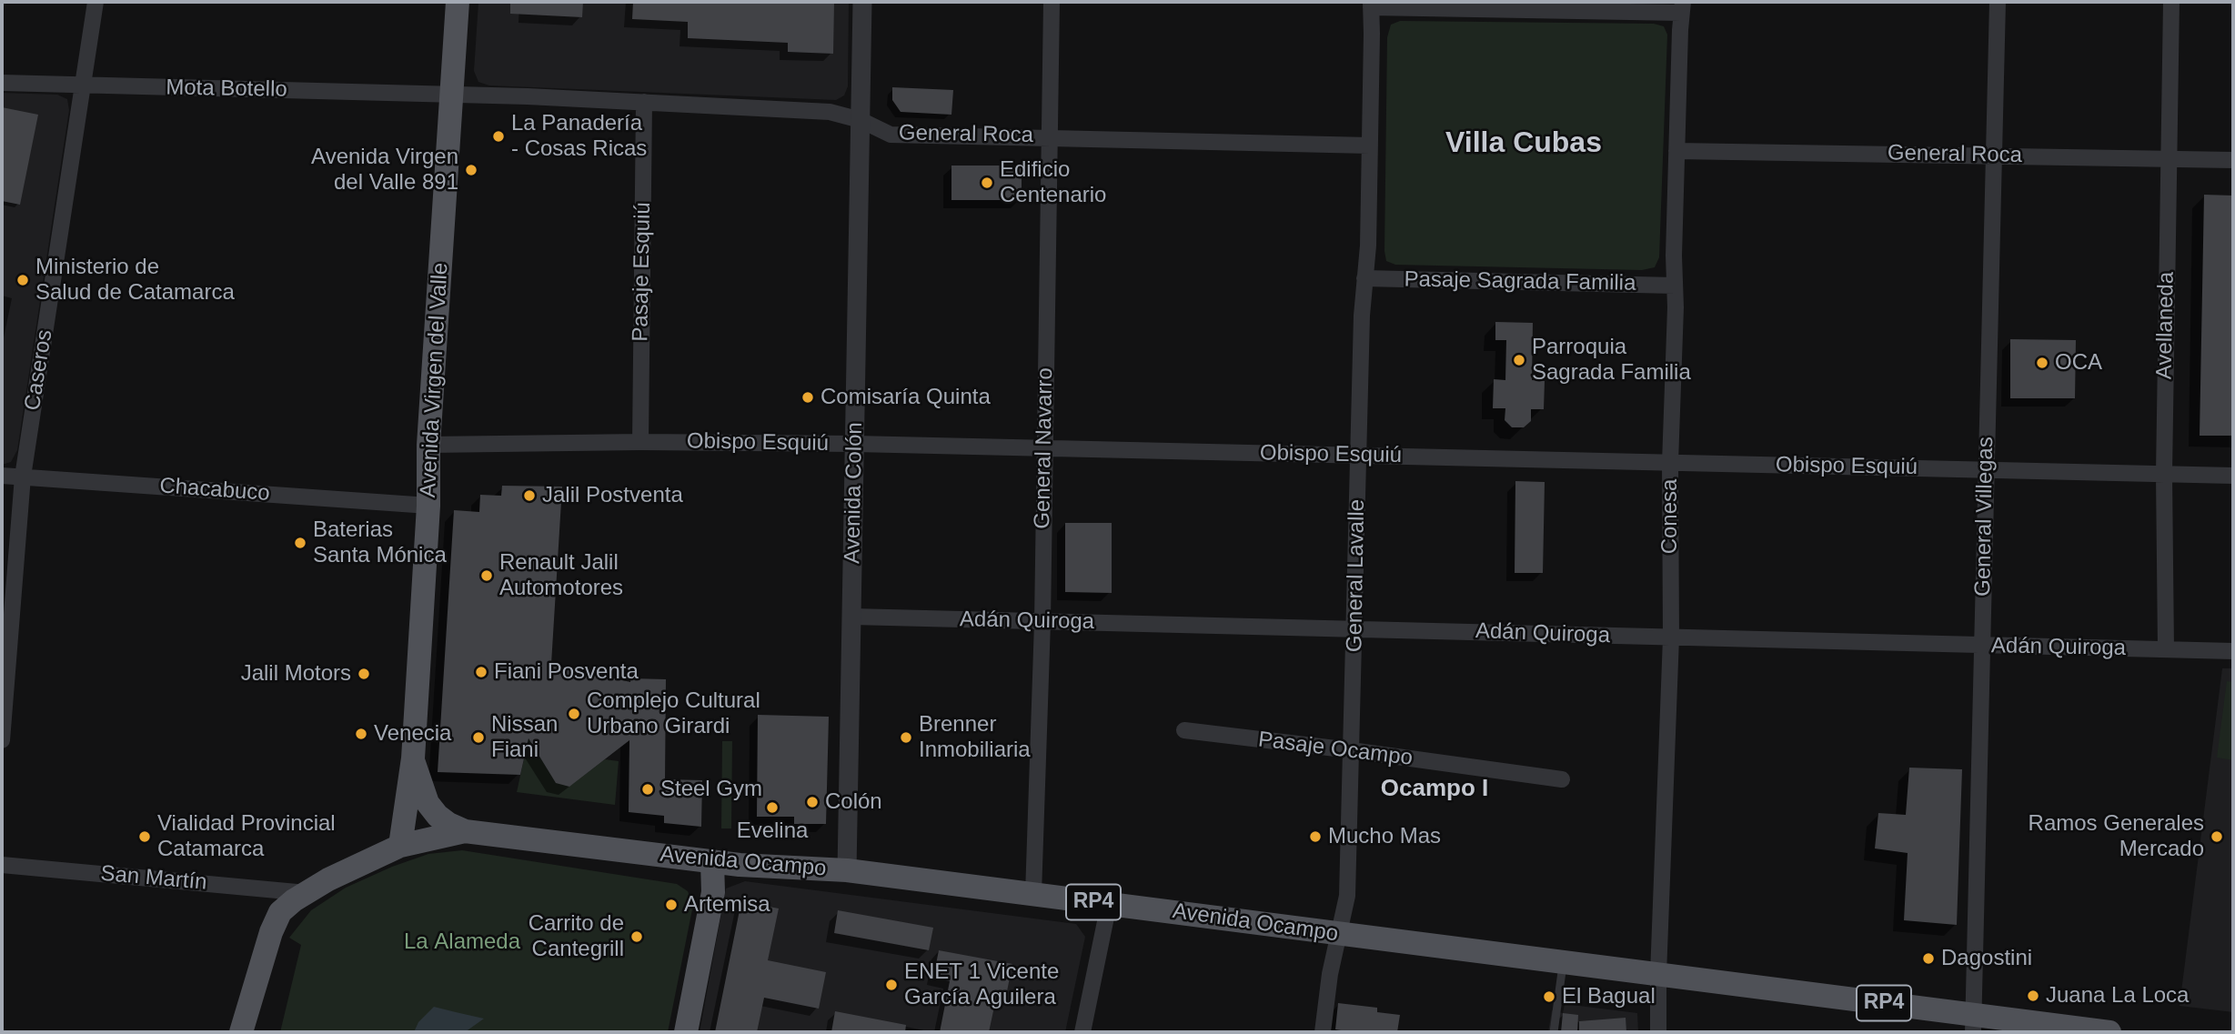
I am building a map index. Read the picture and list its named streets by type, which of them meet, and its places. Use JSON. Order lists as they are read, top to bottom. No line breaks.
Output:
{"streets":{"main road":["Avenida Virgen del Valle","Avenida Ocampo","RP4"],"street":["Mota Botello","General Roca","Pasaje Esquiú","Pasaje Sagrada Familia","Avellaneda","Caseros","Obispo Esquiú","General Navarro","Chacabuco","Avenida Colón","Conesa","General Villegas","General Lavalle","Adán Quiroga","Pasaje Ocampo","San Martín"]},"crossings":[["Mota Botello","General Roca"],["Mota Botello","Caseros"],["Mota Botello","Avenida Virgen del Valle"],["General Roca","Pasaje Esquiú"],["General Roca","Avellaneda"],["General Roca","Avenida Virgen del Valle"],["General Roca","General Navarro"],["General Roca","Avenida Colón"],["General Roca","Conesa"],["General Roca","General Villegas"],["General Roca","General Lavalle"],["Pasaje Esquiú","Obispo Esquiú"],["Pasaje Sagrada Familia","Conesa"],["Pasaje Sagrada Familia","General Lavalle"],["Avellaneda","Obispo Esquiú"],["Avellaneda","Adán Quiroga"],["Caseros","Chacabuco"],["Avenida Virgen del Valle","Obispo Esquiú"],["Avenida Virgen del Valle","Chacabuco"],["Avenida Virgen del Valle","Avenida Ocampo"],["Obispo Esquiú","General Navarro"],["Obispo Esquiú","Avenida Colón"],["Obispo Esquiú","Conesa"],["Obispo Esquiú","General Villegas"],["Obispo Esquiú","General Lavalle"],["General Navarro","Adán Quiroga"],["General Navarro","Avenida Ocampo"],["Avenida Colón","Adán Quiroga"],["Avenida Colón","Avenida Ocampo"],["Conesa","Adán Quiroga"],["Conesa","Avenida Ocampo"],["General Villegas","Adán Quiroga"],["General Villegas","Avenida Ocampo"],["General Lavalle","Adán Quiroga"],["General Lavalle","Pasaje Ocampo"],["General Lavalle","Avenida Ocampo"],["Avenida Ocampo","San Martín"]],"districts":["Villa Cubas","Ocampo I"],"parks":["La Alameda"],"places":["La Panadería - Cosas Ricas","Avenida Virgen del Valle 891","Edificio Centenario","Ministerio de Salud de Catamarca","Parroquia Sagrada Familia","OCA","Comisaría Quinta","Jalil Postventa","Baterias Santa Mónica","Renault Jalil Automotores","Fiani Posventa","Jalil Motors","Complejo Cultural Urbano Girardi","Venecia","Nissan Fiani","Brenner Inmobiliaria","Steel Gym","Colón","Evelina","Vialidad Provincial Catamarca","Mucho Mas","Ramos Generales Mercado","Artemisa","Carrito de Cantegrill","Dagostini","ENET 1 Vicente García Aguilera","Juana La Loca","El Bagual"]}
